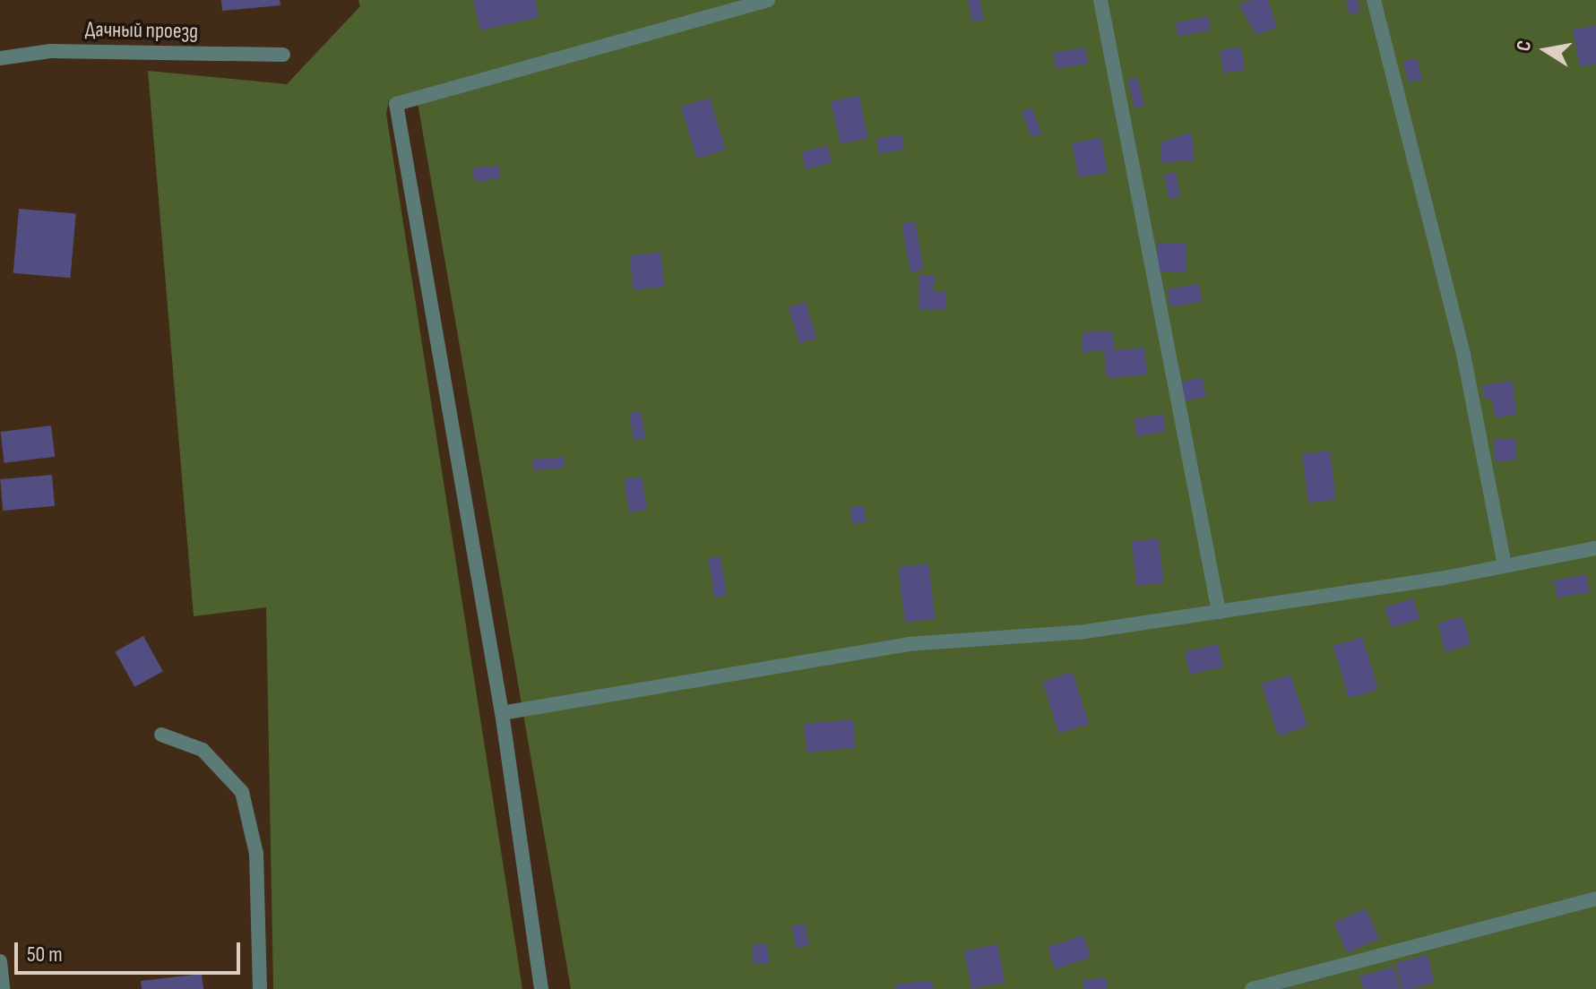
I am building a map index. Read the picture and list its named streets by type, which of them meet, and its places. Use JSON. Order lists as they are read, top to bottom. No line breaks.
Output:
{"streets":{"street":["Дачный проезд"]},"scale_bar":"50 m","north":"left"}
